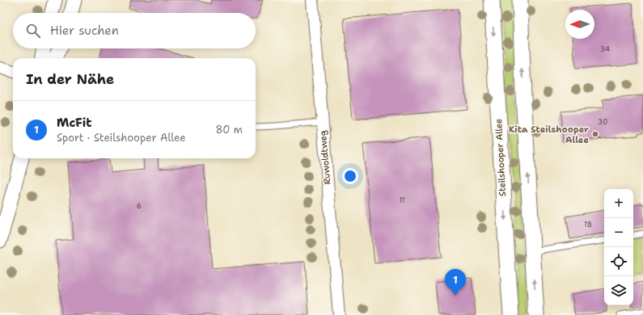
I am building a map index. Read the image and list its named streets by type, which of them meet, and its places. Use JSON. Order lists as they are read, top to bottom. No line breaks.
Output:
{"streets":{"main road":["Steilshooper Allee"],"street":["Ruwoldtweg"]},"places":["Kita Steilshooper Allee"],"house_numbers":["34","30","11","6","18"],"north":"left","page":{"search":"Hier suchen","heading":"In der Nähe","list":[{"mark":"1","name":"McFit","note":"Sport · Steilshooper Allee","value":"80 m"}],"map_buttons":["+","−"],"pins":"1"}}
